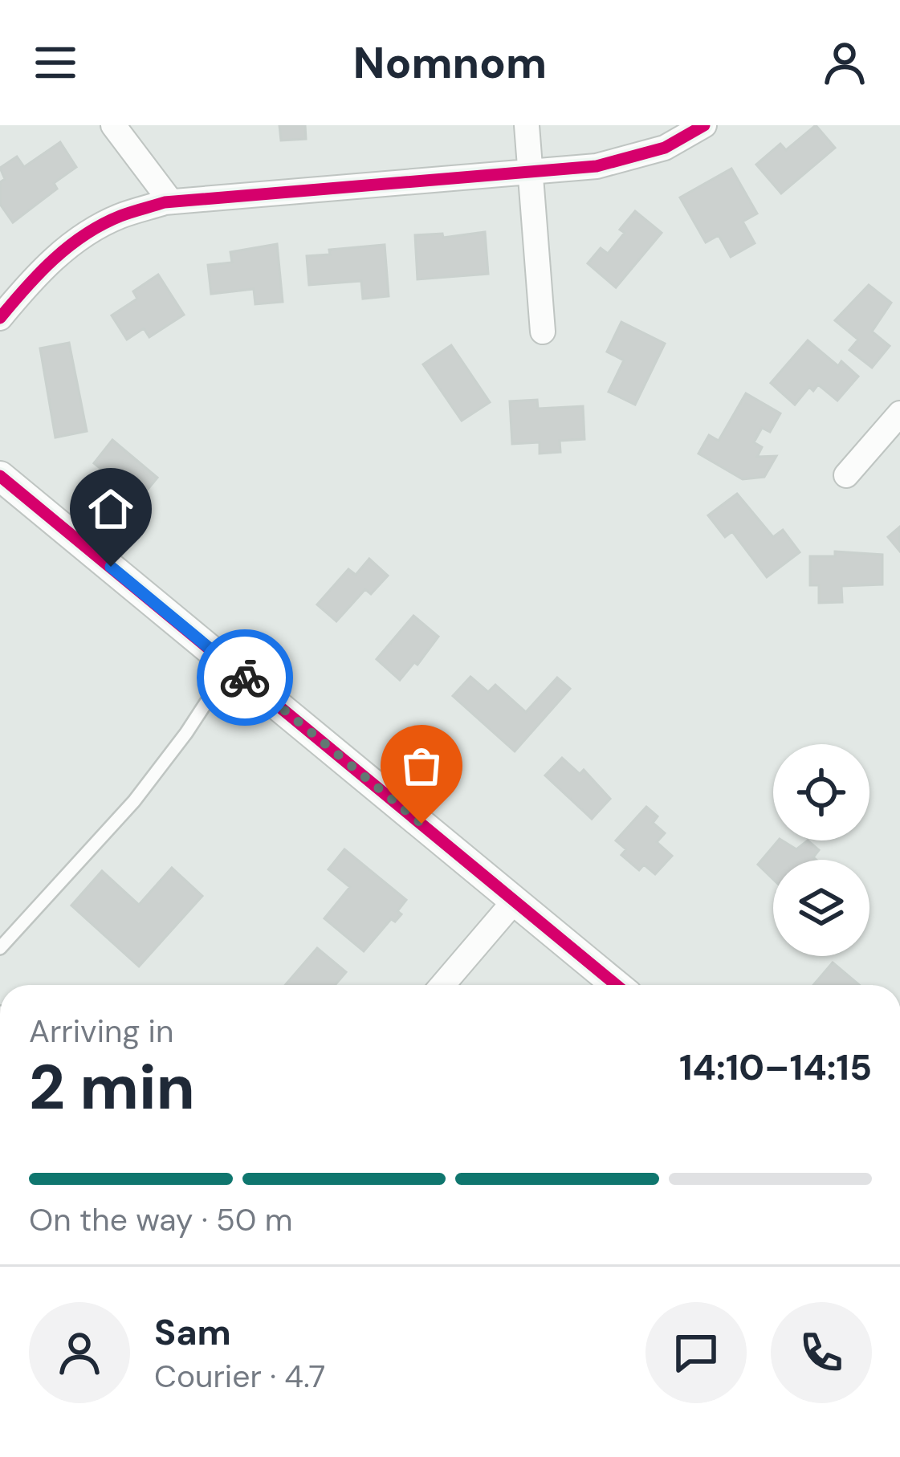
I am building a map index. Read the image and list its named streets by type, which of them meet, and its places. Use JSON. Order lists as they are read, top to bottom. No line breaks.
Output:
{"page":{"header":"Nomnom","heading":["2 min","Arriving in","14:10–14:15"],"panel":["Sam","Courier · 4.7"],"bar":"On the way · 50 m"}}
